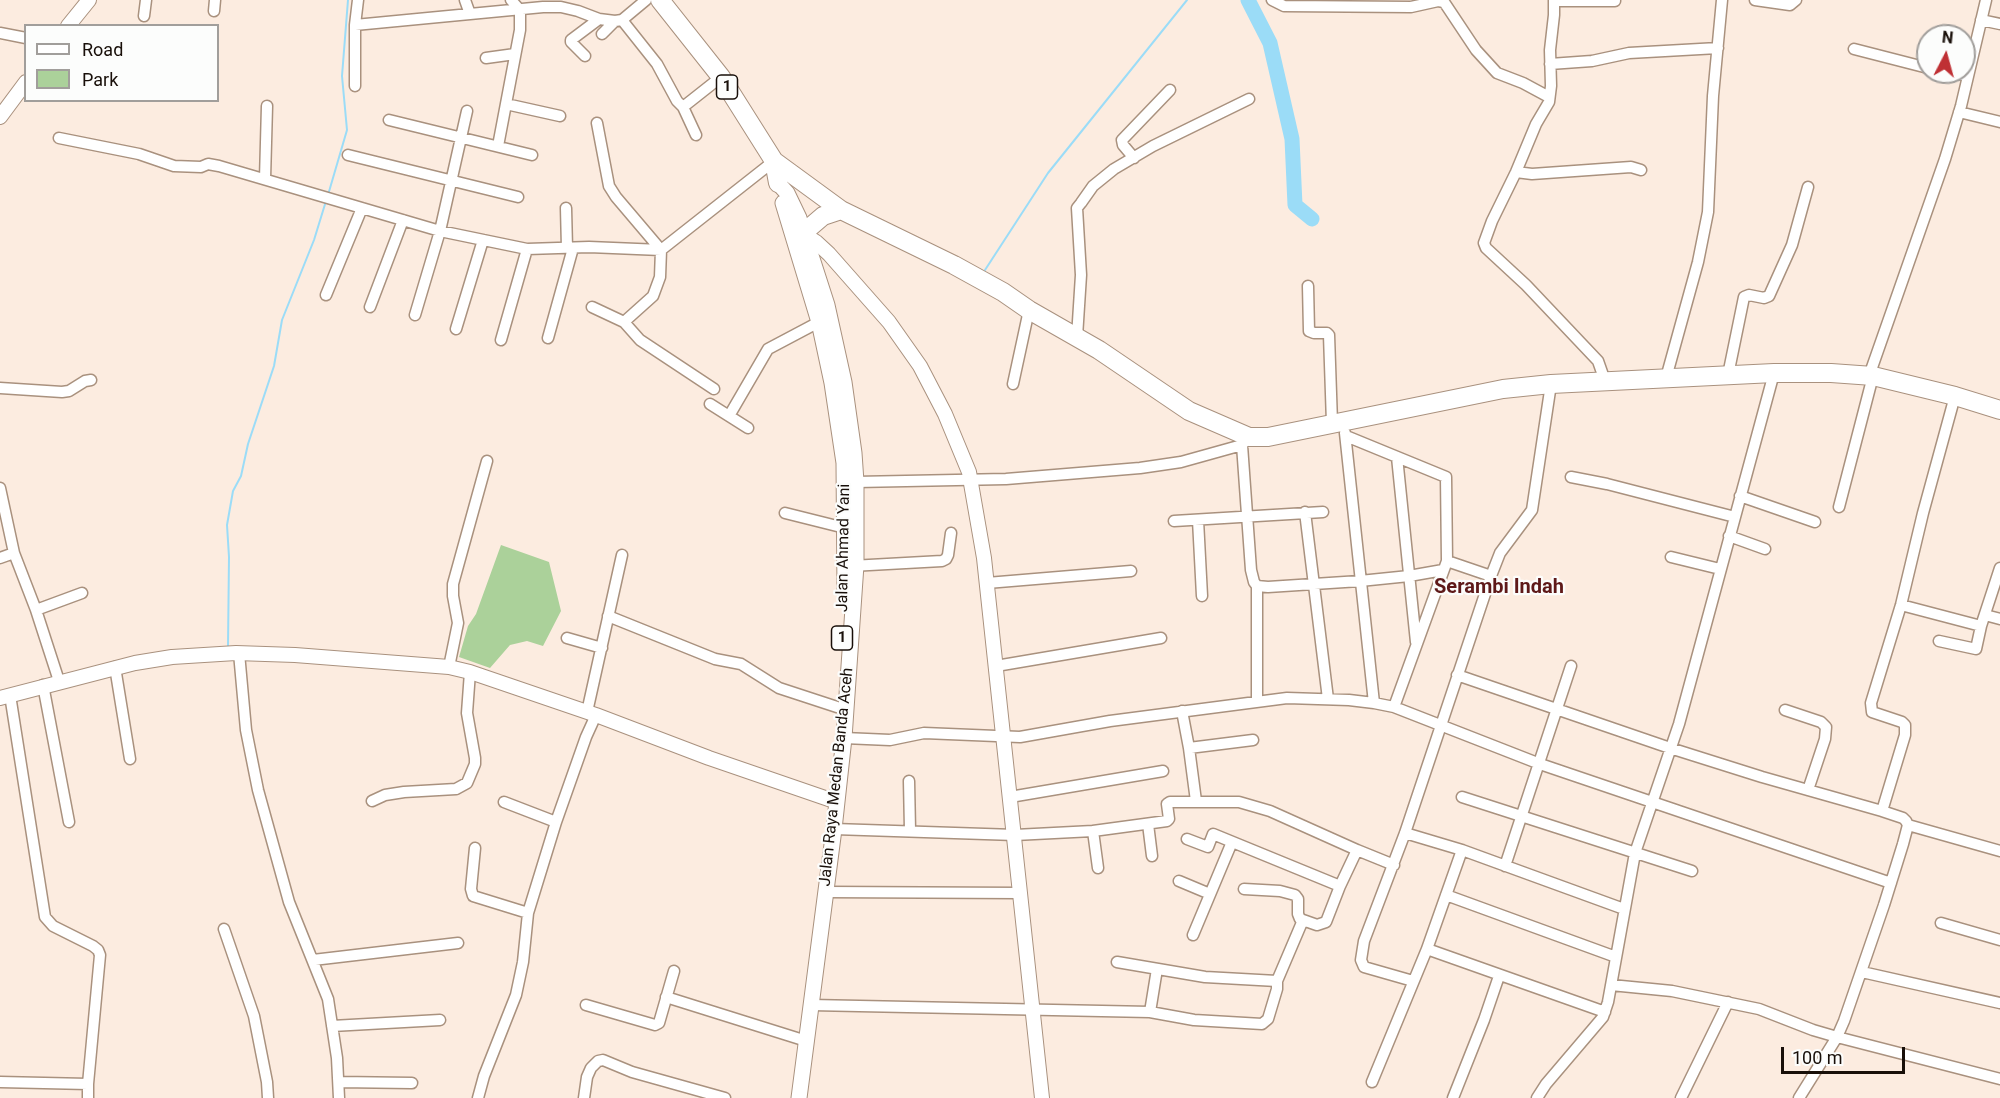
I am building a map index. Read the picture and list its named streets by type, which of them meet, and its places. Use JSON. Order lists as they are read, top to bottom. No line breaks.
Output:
{"streets":{"highway":["1","Jalan Raya Medan Banda Aceh"],"main road":["Jalan Ahmad Yani"]},"crossings":[["Jalan Ahmad Yani","Jalan Raya Medan Banda Aceh"]],"districts":["Serambi Indah"],"legend":["Road","Park"],"scale_bar":"100 m","north":"top"}
